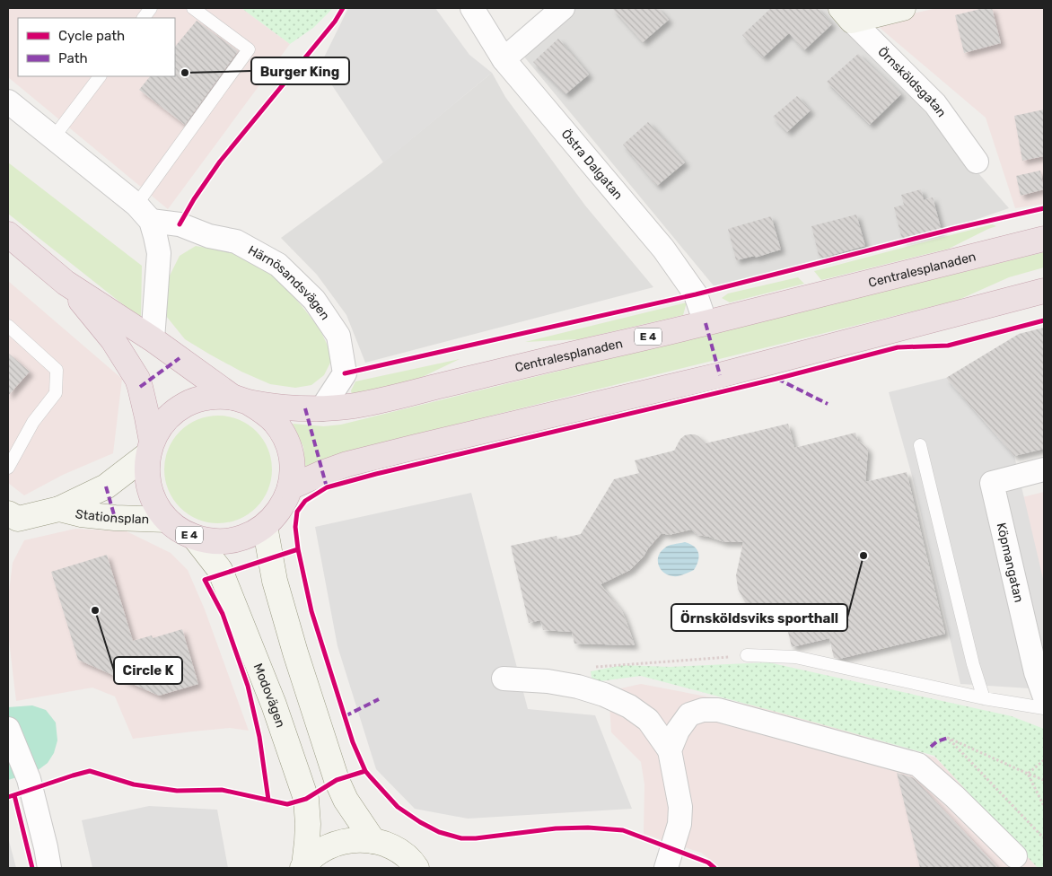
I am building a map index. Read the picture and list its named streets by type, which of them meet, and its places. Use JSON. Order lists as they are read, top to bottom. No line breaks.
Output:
{"streets":{"highway":["Centralesplanaden","E 4"],"main road":["Stationsplan","Modovägen"],"street":["Örnsköldsgatan","Östra Dalgatan","Härnösandsvägen","Köpmangatan"]},"crossings":[["Östra Dalgatan","Centralesplanaden"],["Centralesplanaden","Härnösandsvägen"],["Centralesplanaden","E 4"],["Centralesplanaden","Stationsplan"],["Centralesplanaden","Modovägen"],["E 4","Stationsplan"],["E 4","Modovägen"],["Stationsplan","Modovägen"]],"places":["Burger King","Örnsköldsviks sporthall","Circle K"],"legend":["Cycle path","Path"]}
